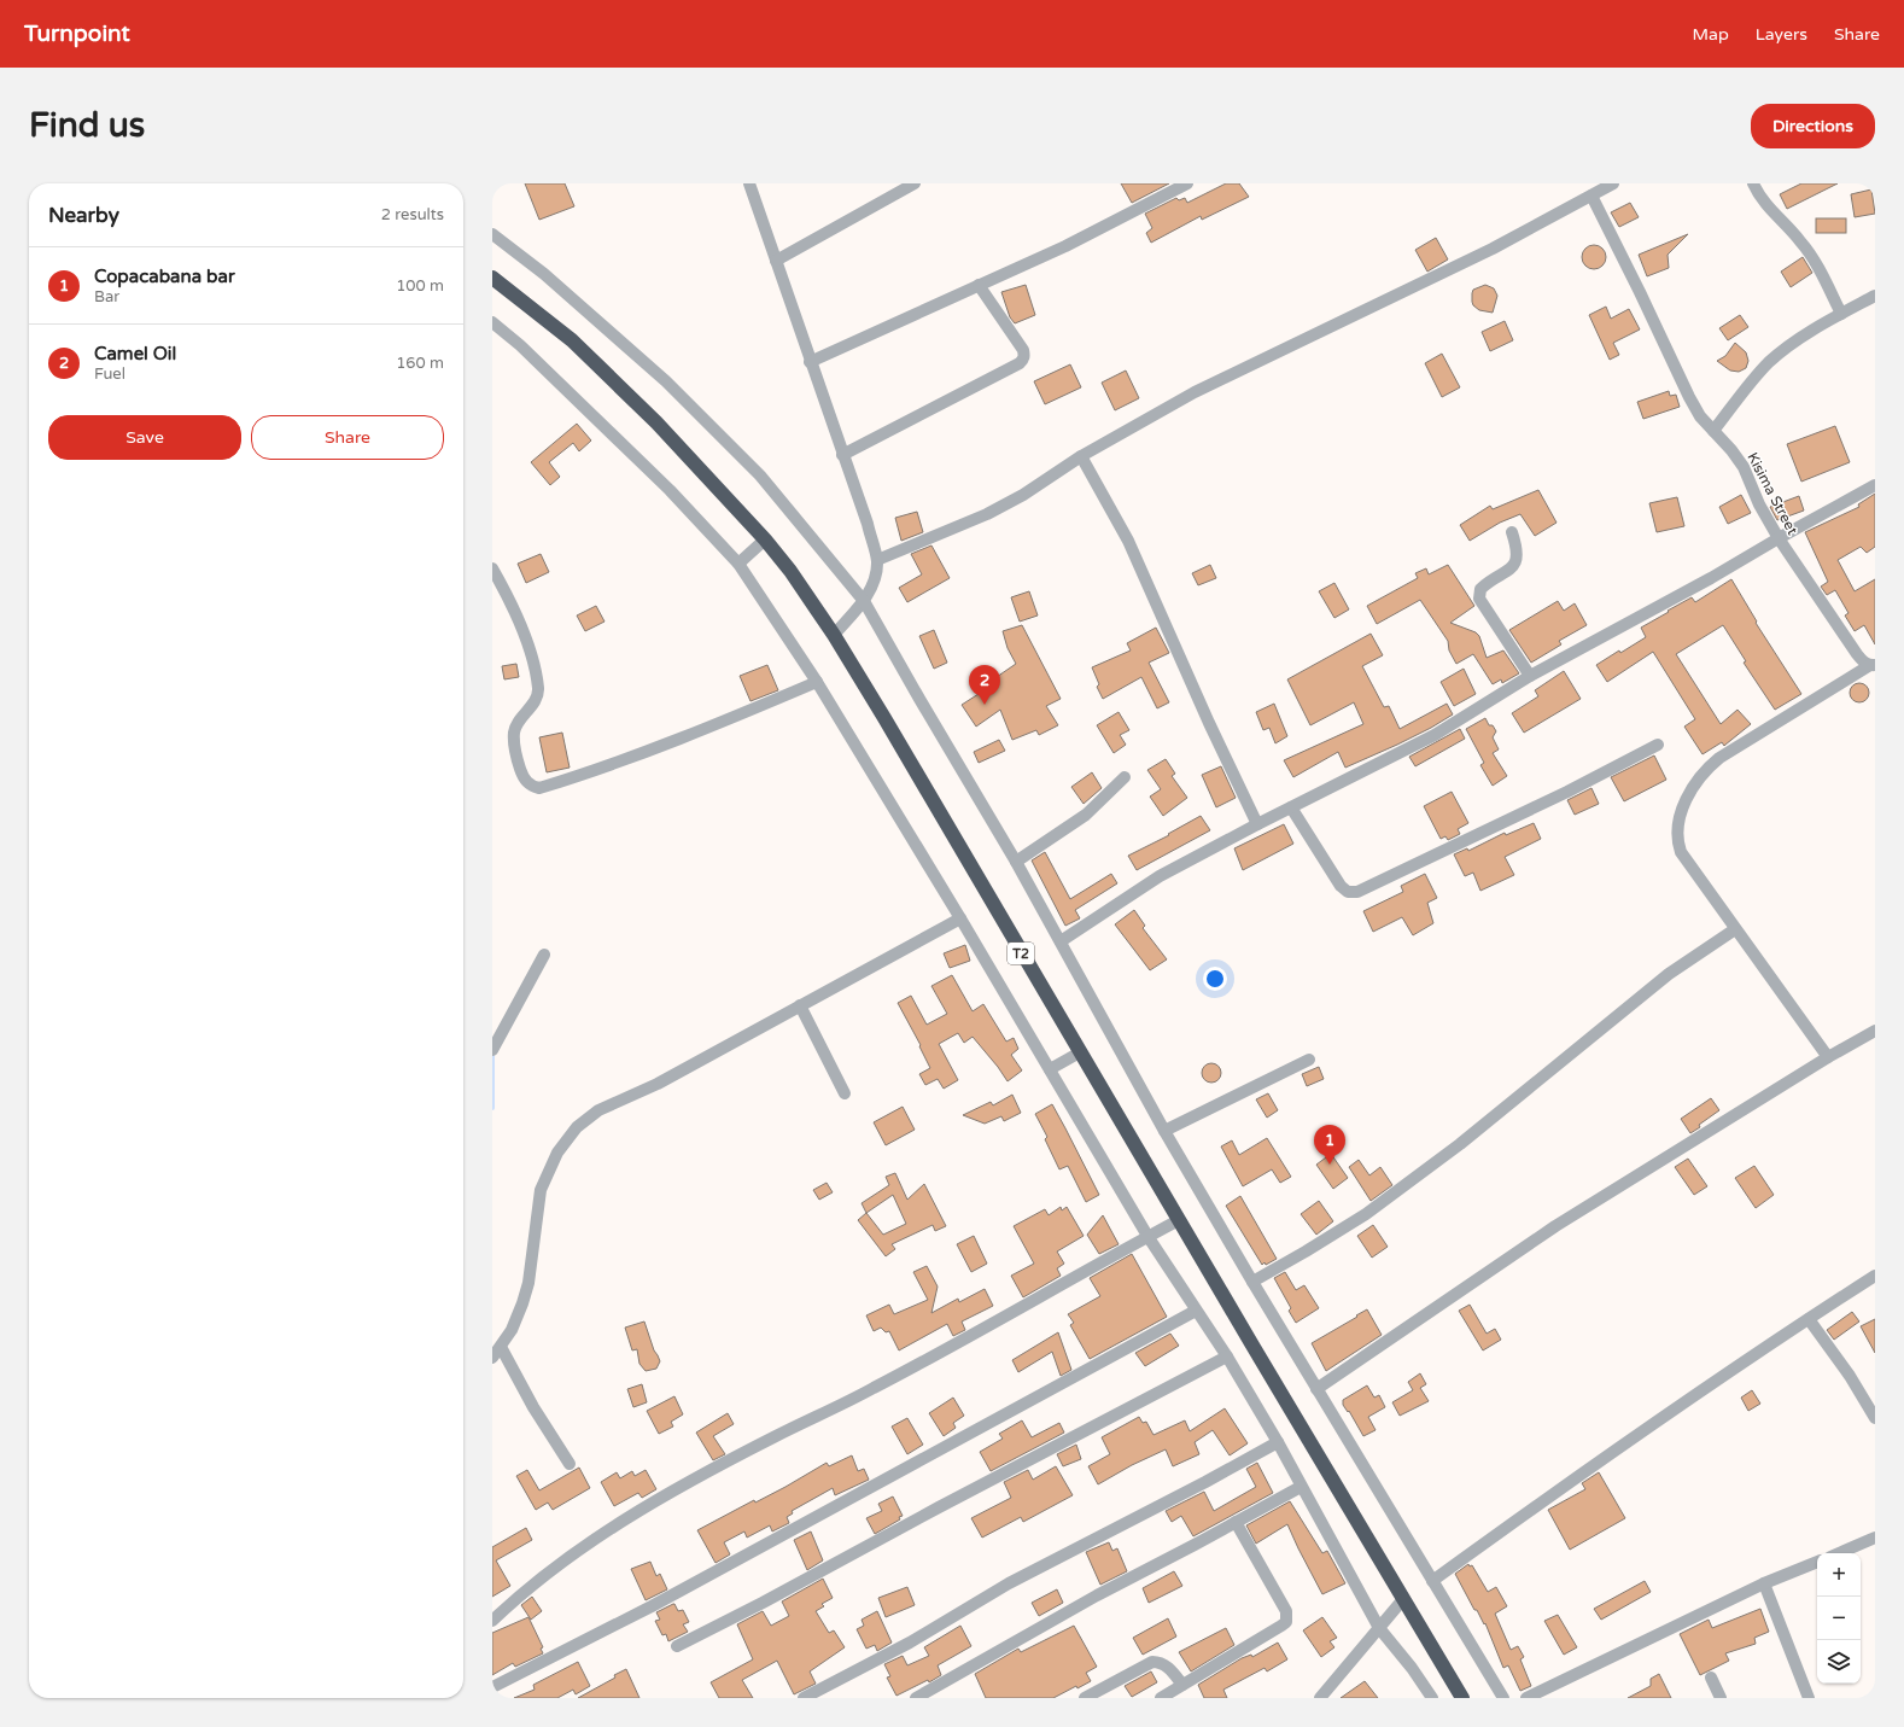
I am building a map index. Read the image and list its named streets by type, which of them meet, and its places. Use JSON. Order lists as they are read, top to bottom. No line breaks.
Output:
{"streets":{"highway":["T2"],"street":["Kisima Street"]},"page":{"header":"Turnpoint","nav":["Map","Layers","Share"],"buttons":["Directions",["Save","Share"]],"title":"Find us","heading":["Nearby","2 results"],"list":[{"mark":"1","name":"Copacabana bar","note":"Bar","value":"100 m"},{"mark":"2","name":"Camel Oil","note":"Fuel","value":"160 m"}],"pins":["2","1"],"map_buttons":["+","−"]}}
